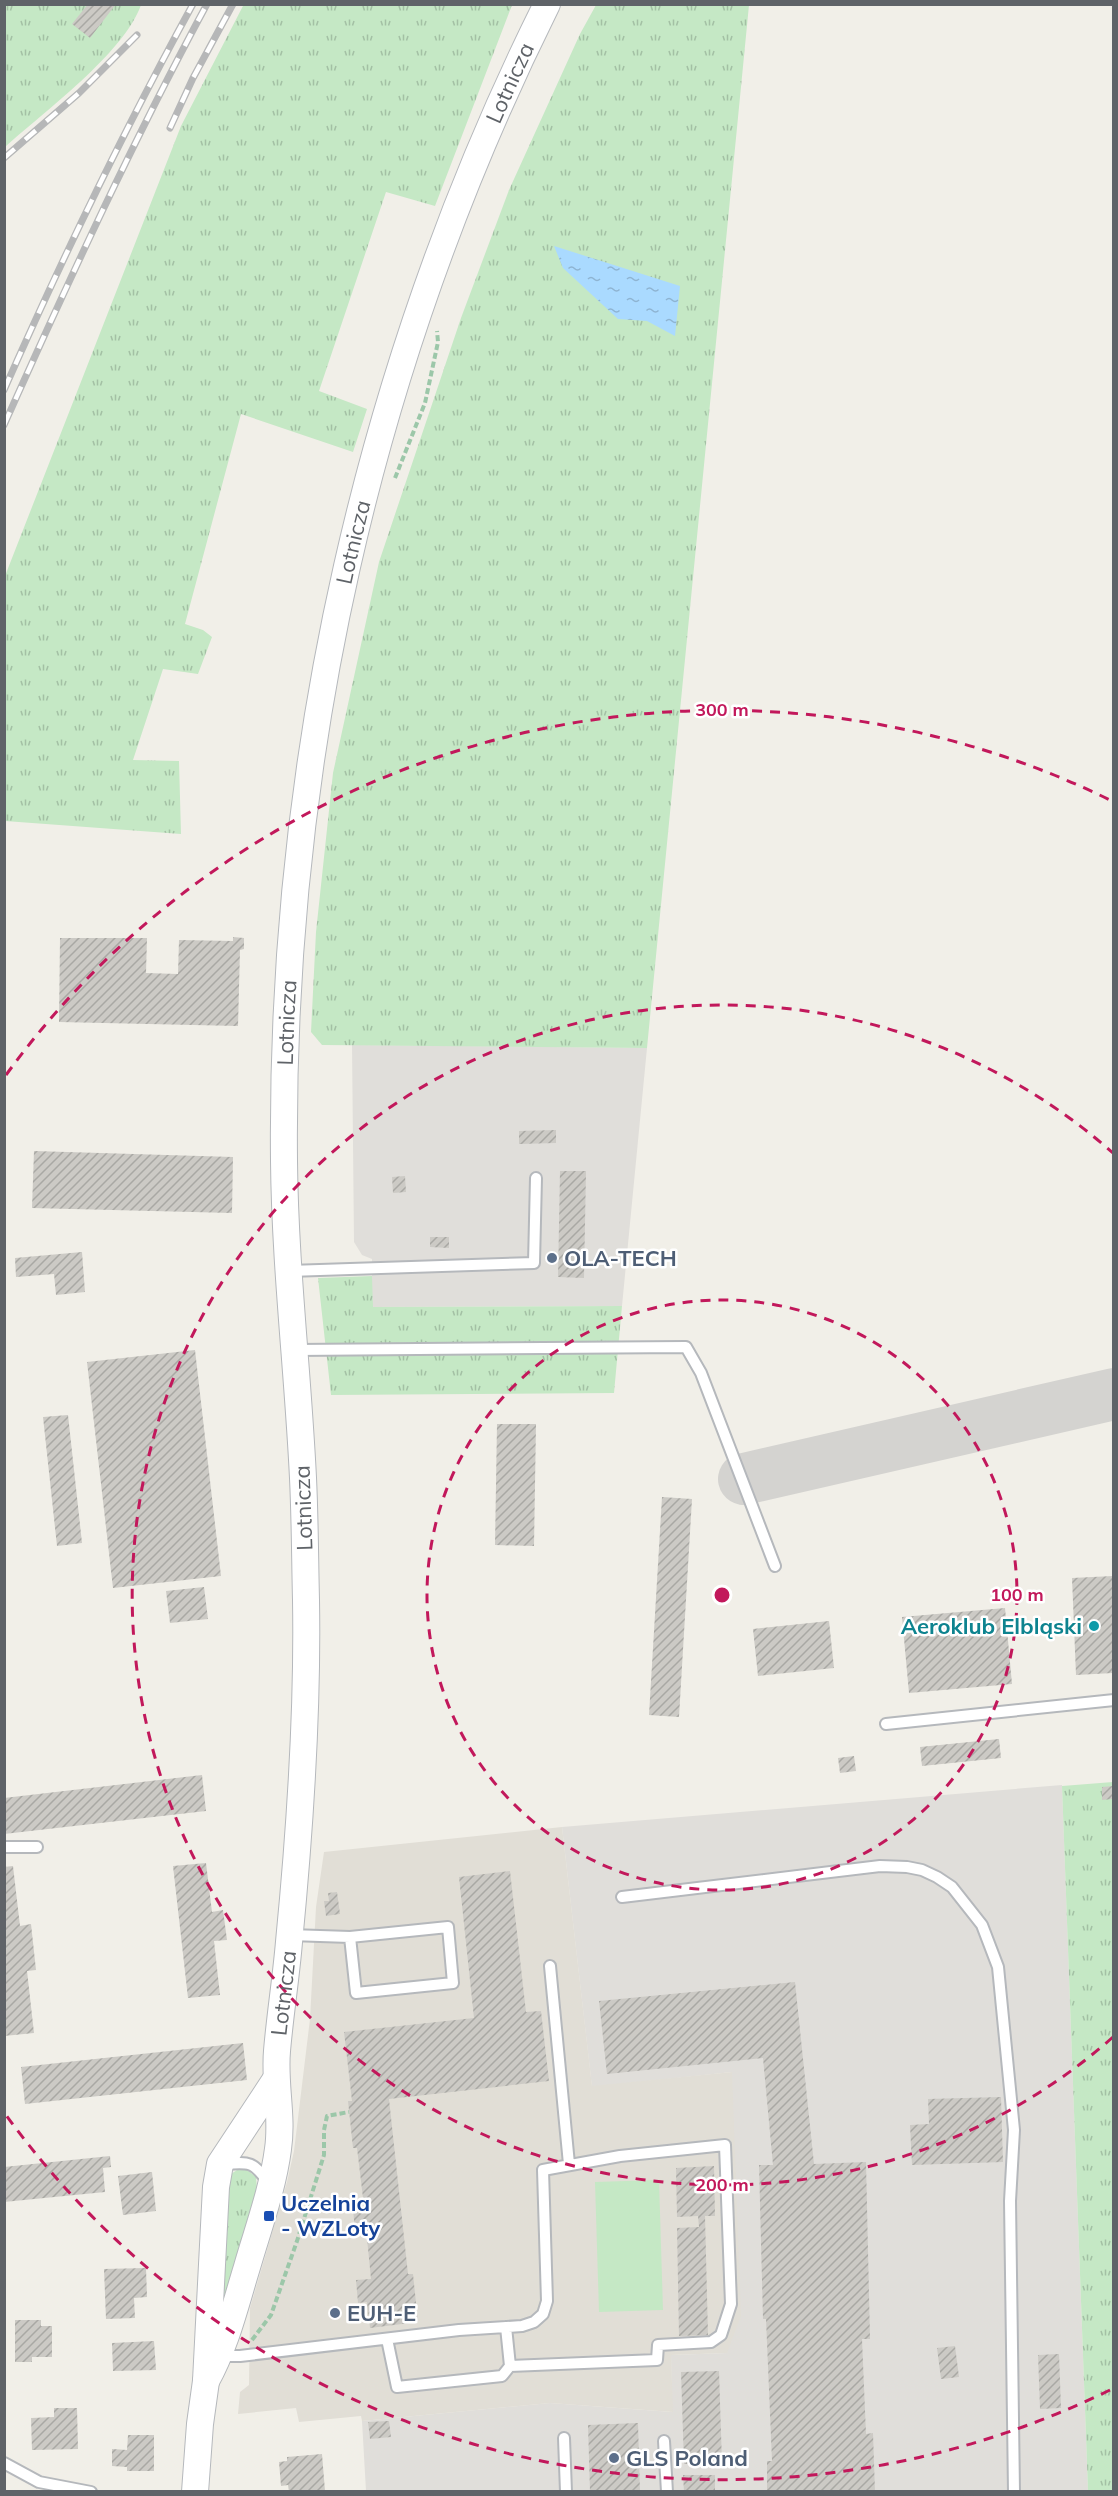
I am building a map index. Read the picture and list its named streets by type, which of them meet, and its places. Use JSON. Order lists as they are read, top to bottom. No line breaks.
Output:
{"streets":{"street":["Lotnicza"]},"places":{"other":["OLA-TECH","Aeroklub Elbląski","EUH-E","GLS Poland"],"transit":["Uczelnia - WZLoty"]},"rings":["300 m","100 m","200 m"]}
